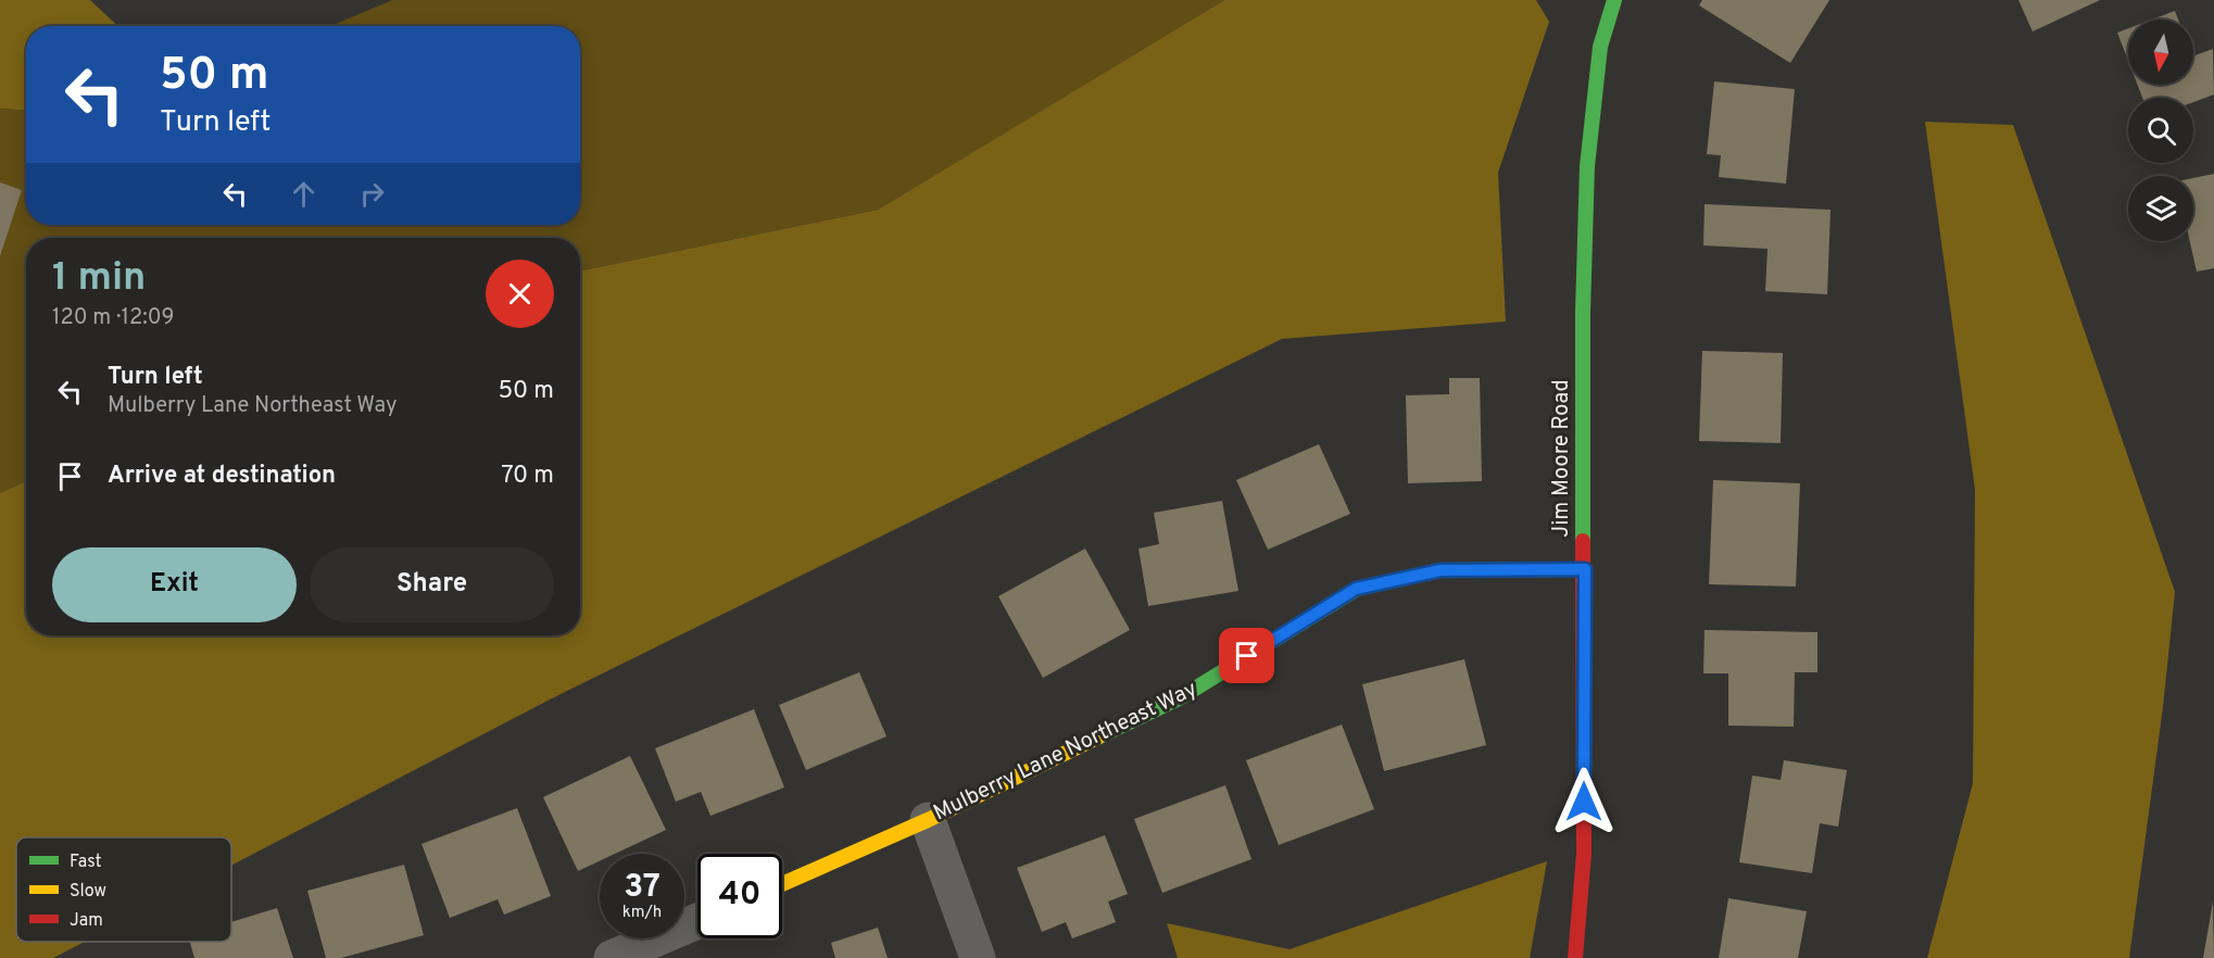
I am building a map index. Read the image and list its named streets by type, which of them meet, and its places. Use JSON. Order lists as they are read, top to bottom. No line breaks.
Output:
{"streets":{"street":["Jim Moore Road","Mulberry Lane Northeast Way"]},"crossings":[["Jim Moore Road","Mulberry Lane Northeast Way"]],"legend":["Fast","Slow","Jam"],"north":"bottom","page":{"turn":["50 m","Turn left"],"heading":["1 min","120 m · 12:09"],"list":[{"name":"Turn left","note":"Mulberry Lane Northeast Way","value":"50 m"},{"name":"Arrive at destination","value":"70 m"}],"buttons":["Exit","Share"],"speed":"37 km/h","limit":"40"}}
